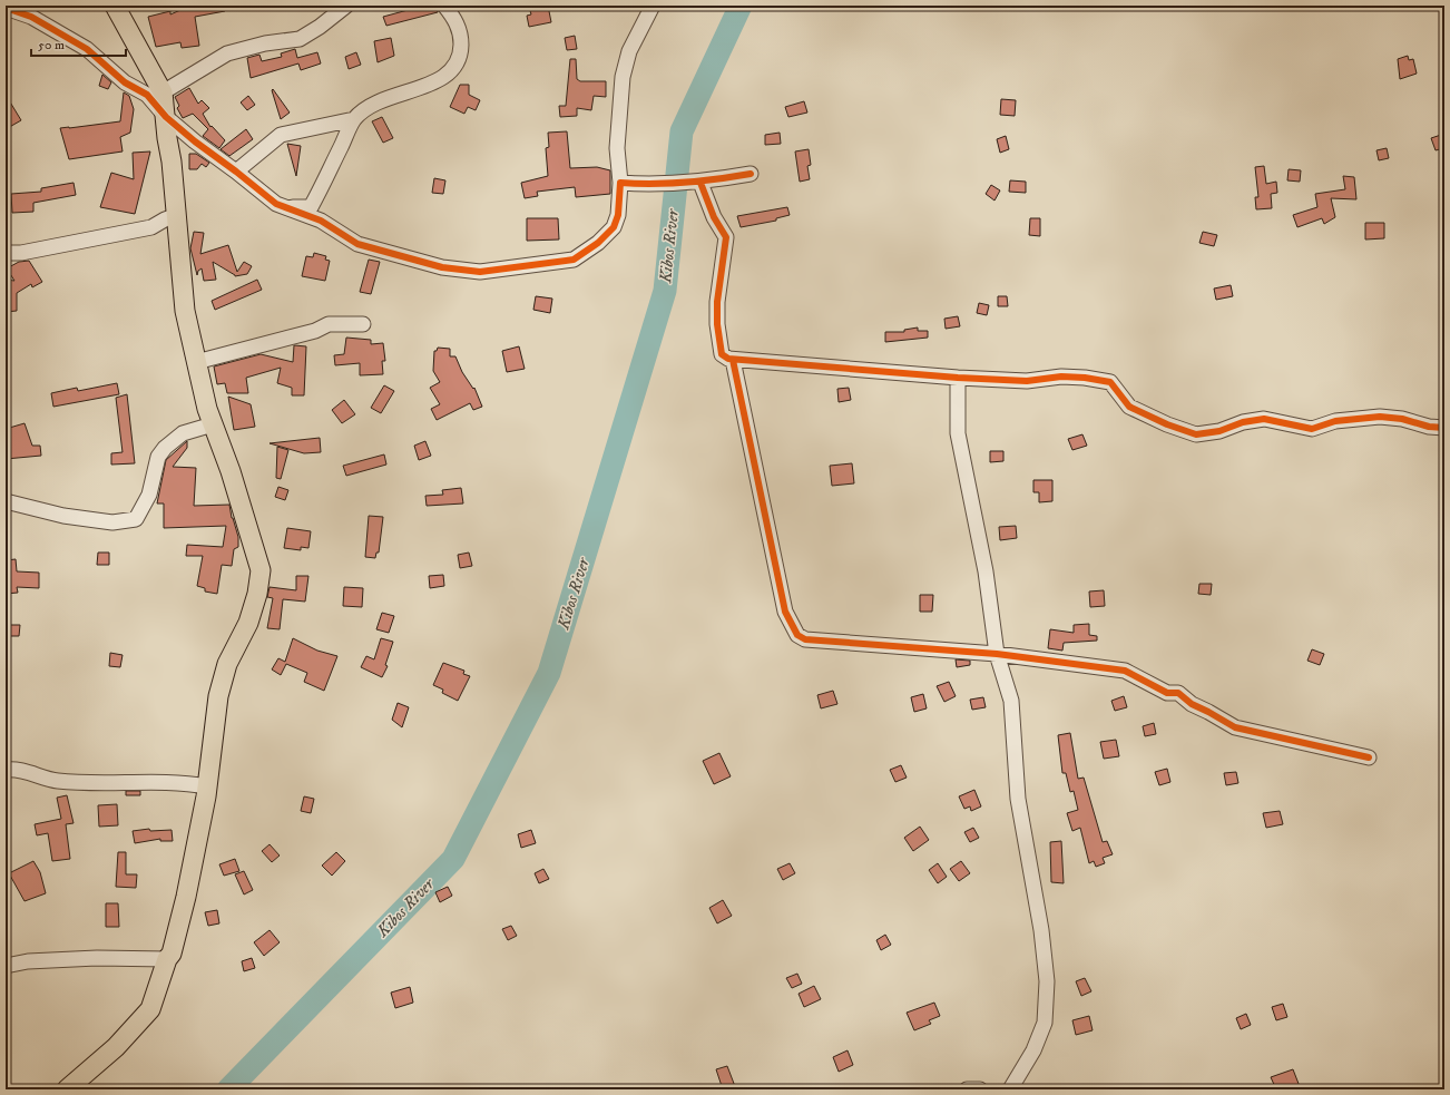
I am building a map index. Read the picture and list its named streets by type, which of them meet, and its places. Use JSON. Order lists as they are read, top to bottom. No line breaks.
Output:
{"water":["Kibos River"],"scale_bar":"50 m"}
